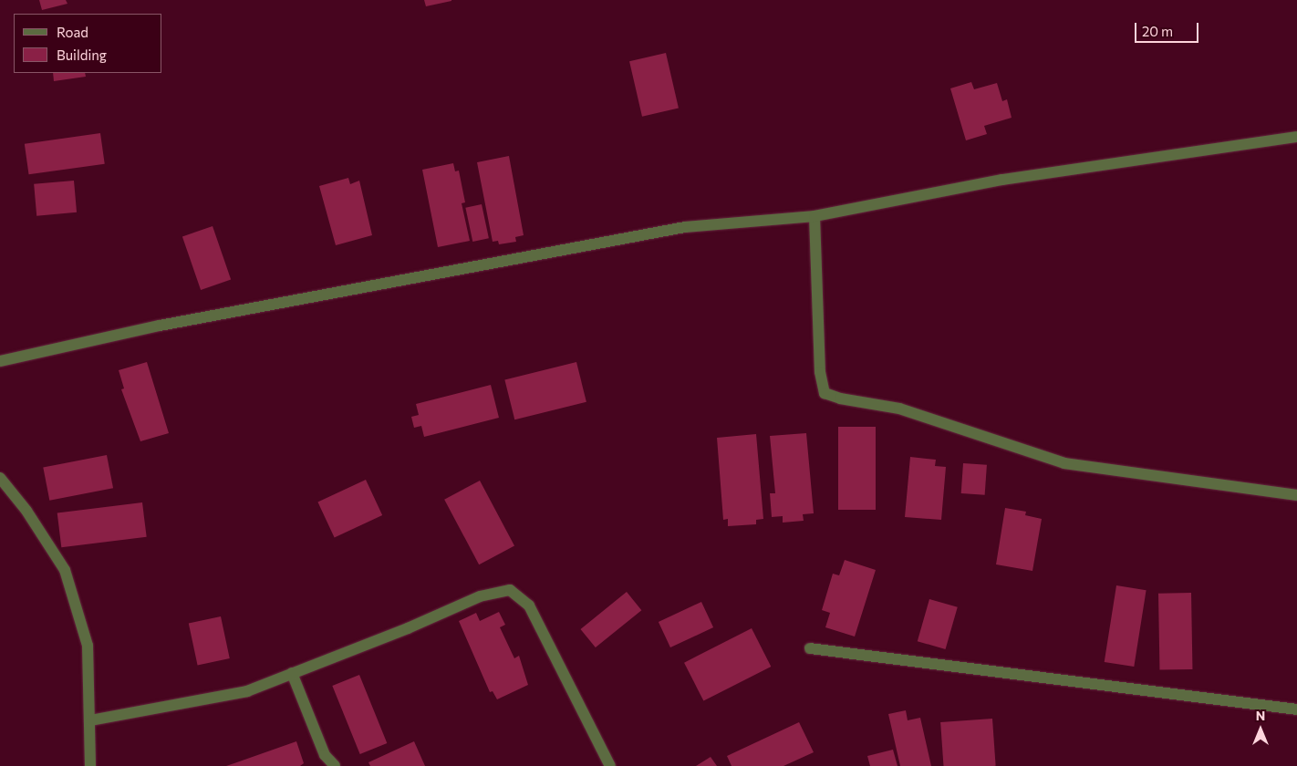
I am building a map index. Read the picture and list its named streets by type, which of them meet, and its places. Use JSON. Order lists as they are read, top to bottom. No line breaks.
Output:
{"legend":["Road","Building"],"scale_bar":"20 m","north":"top"}
